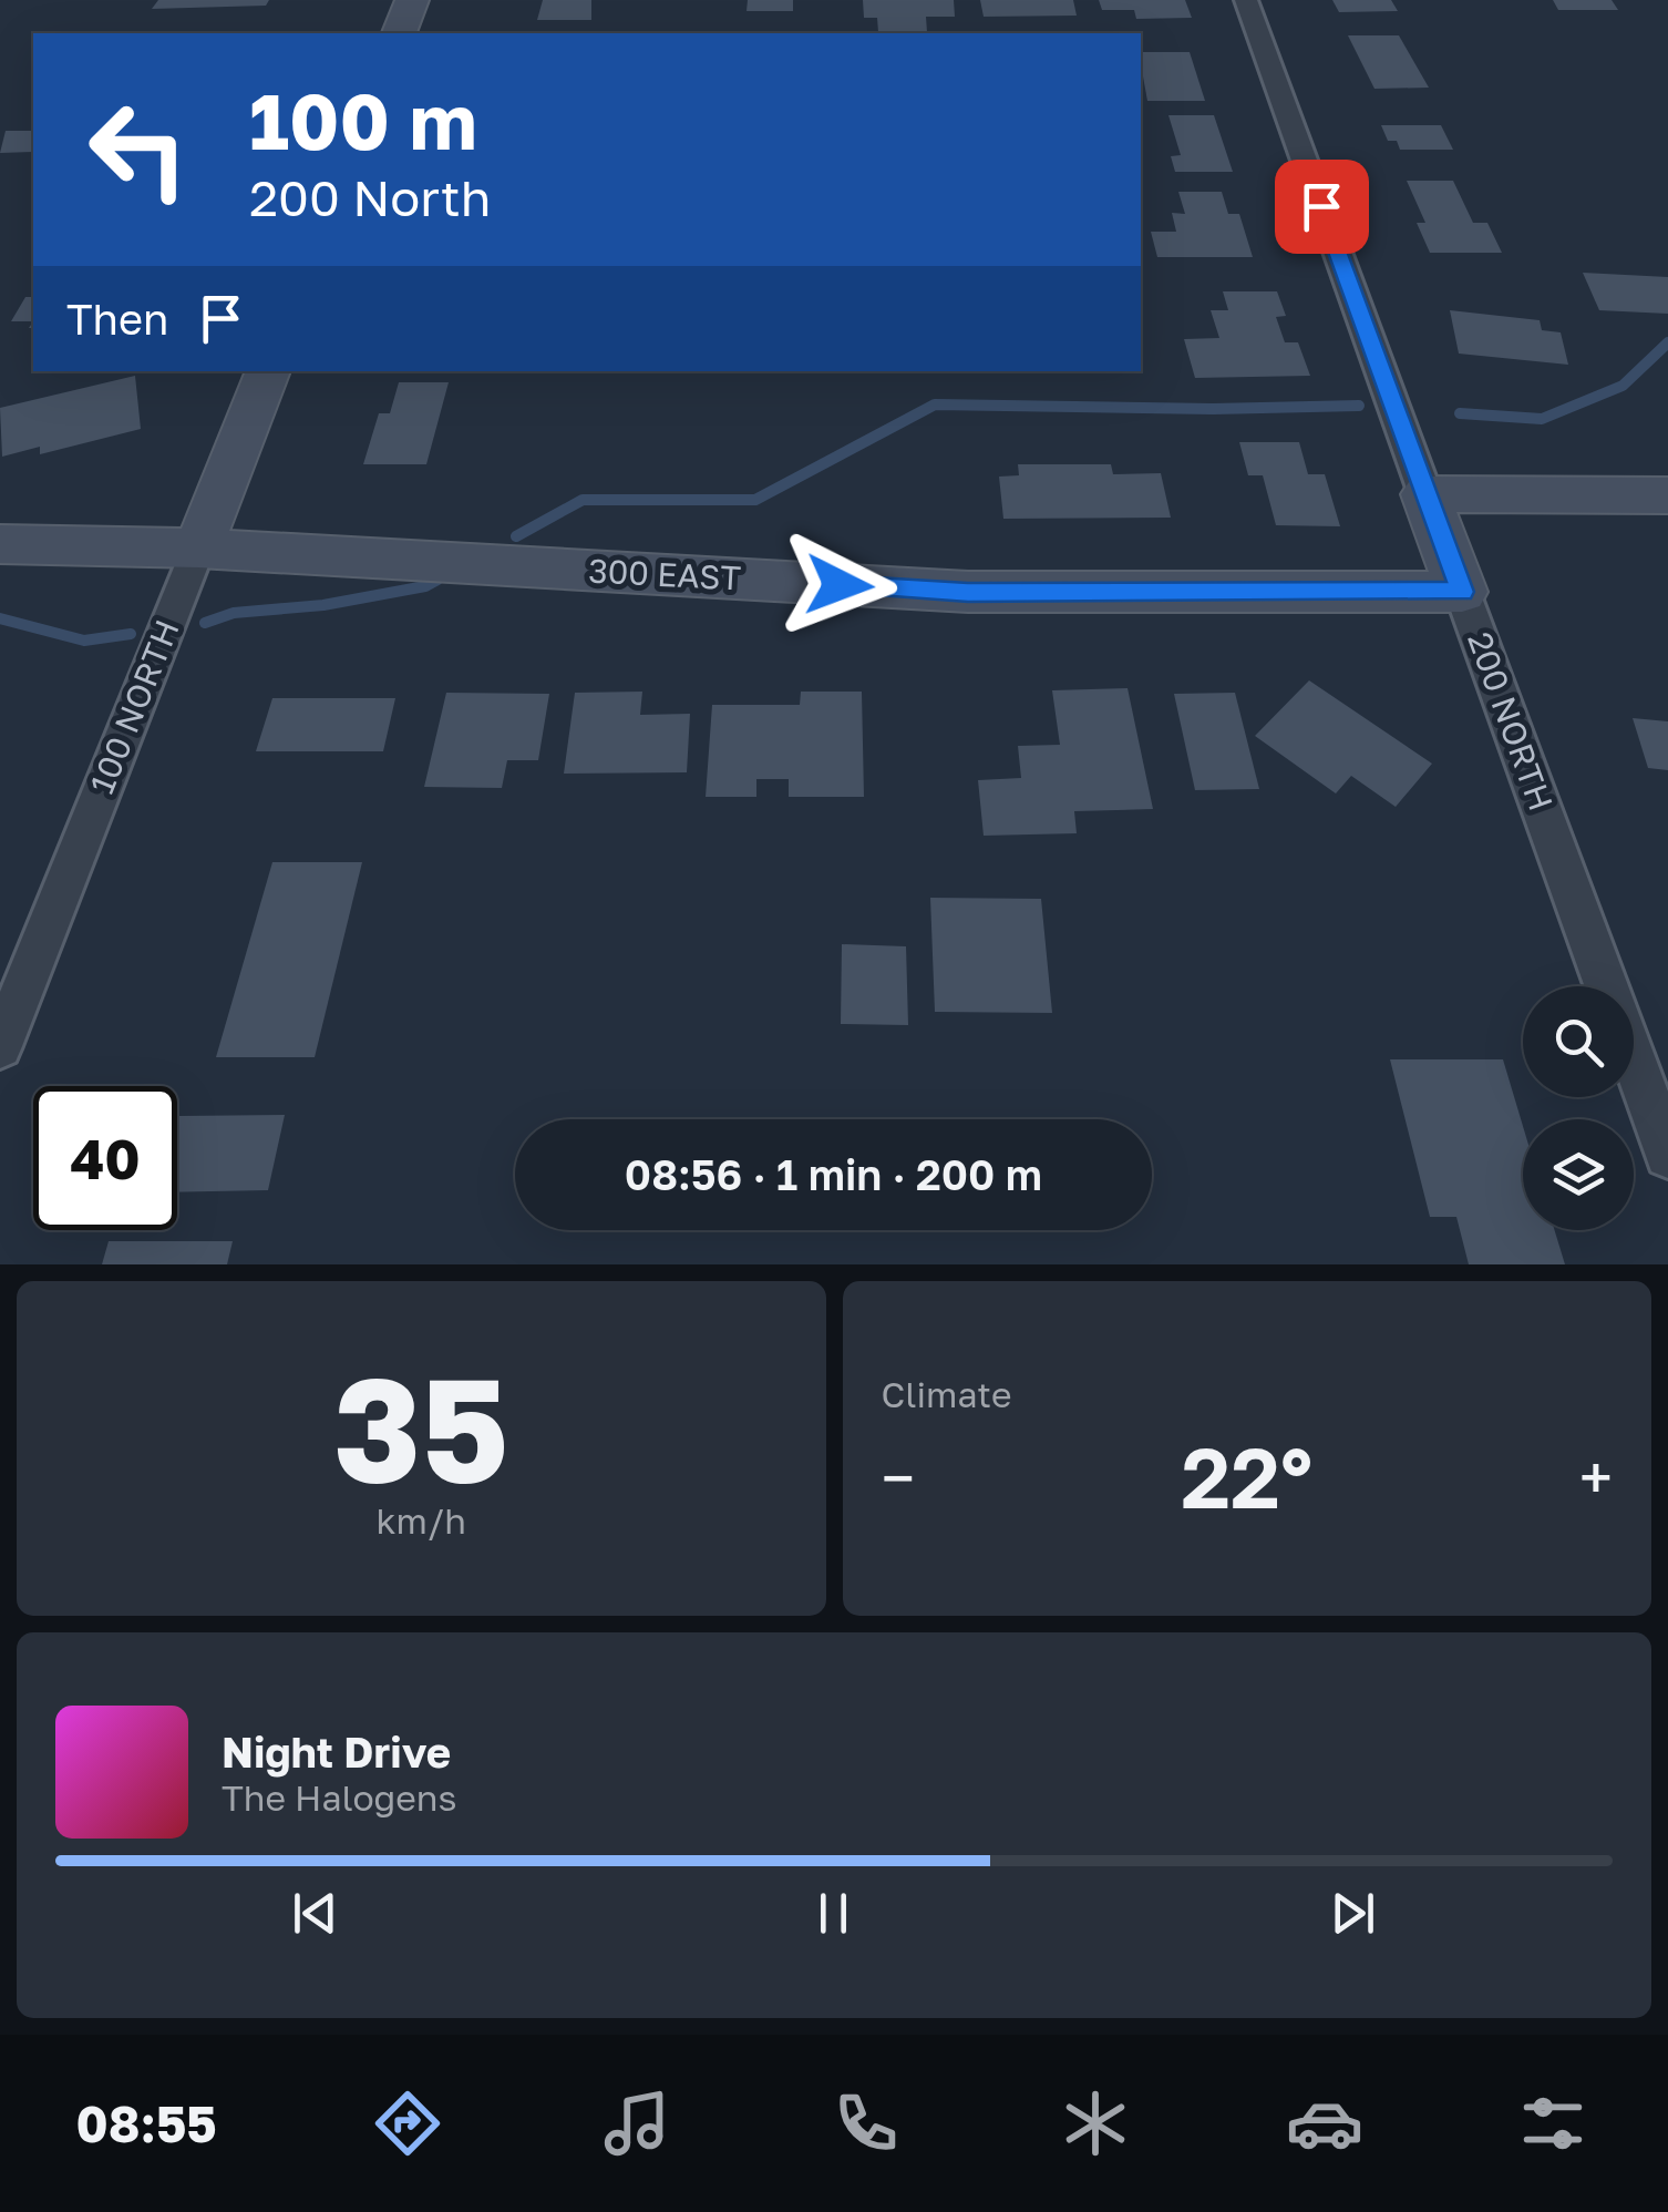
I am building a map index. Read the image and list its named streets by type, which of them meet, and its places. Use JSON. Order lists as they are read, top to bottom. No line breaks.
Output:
{"streets":{"street":["300 EAST","100 NORTH","200 NORTH"]},"crossings":[["300 EAST","100 NORTH"],["300 EAST","200 NORTH"]],"page":{"turn":["100 m","200 North"],"then":"Then","limit":"40","trip":"08:56 · 1 min · 200 m","tile":[["35","km/h"],"Climate"],"heat":["−","22°","+"],"song":["Night Drive","The Halogens"],"tabs":"08:55"}}
